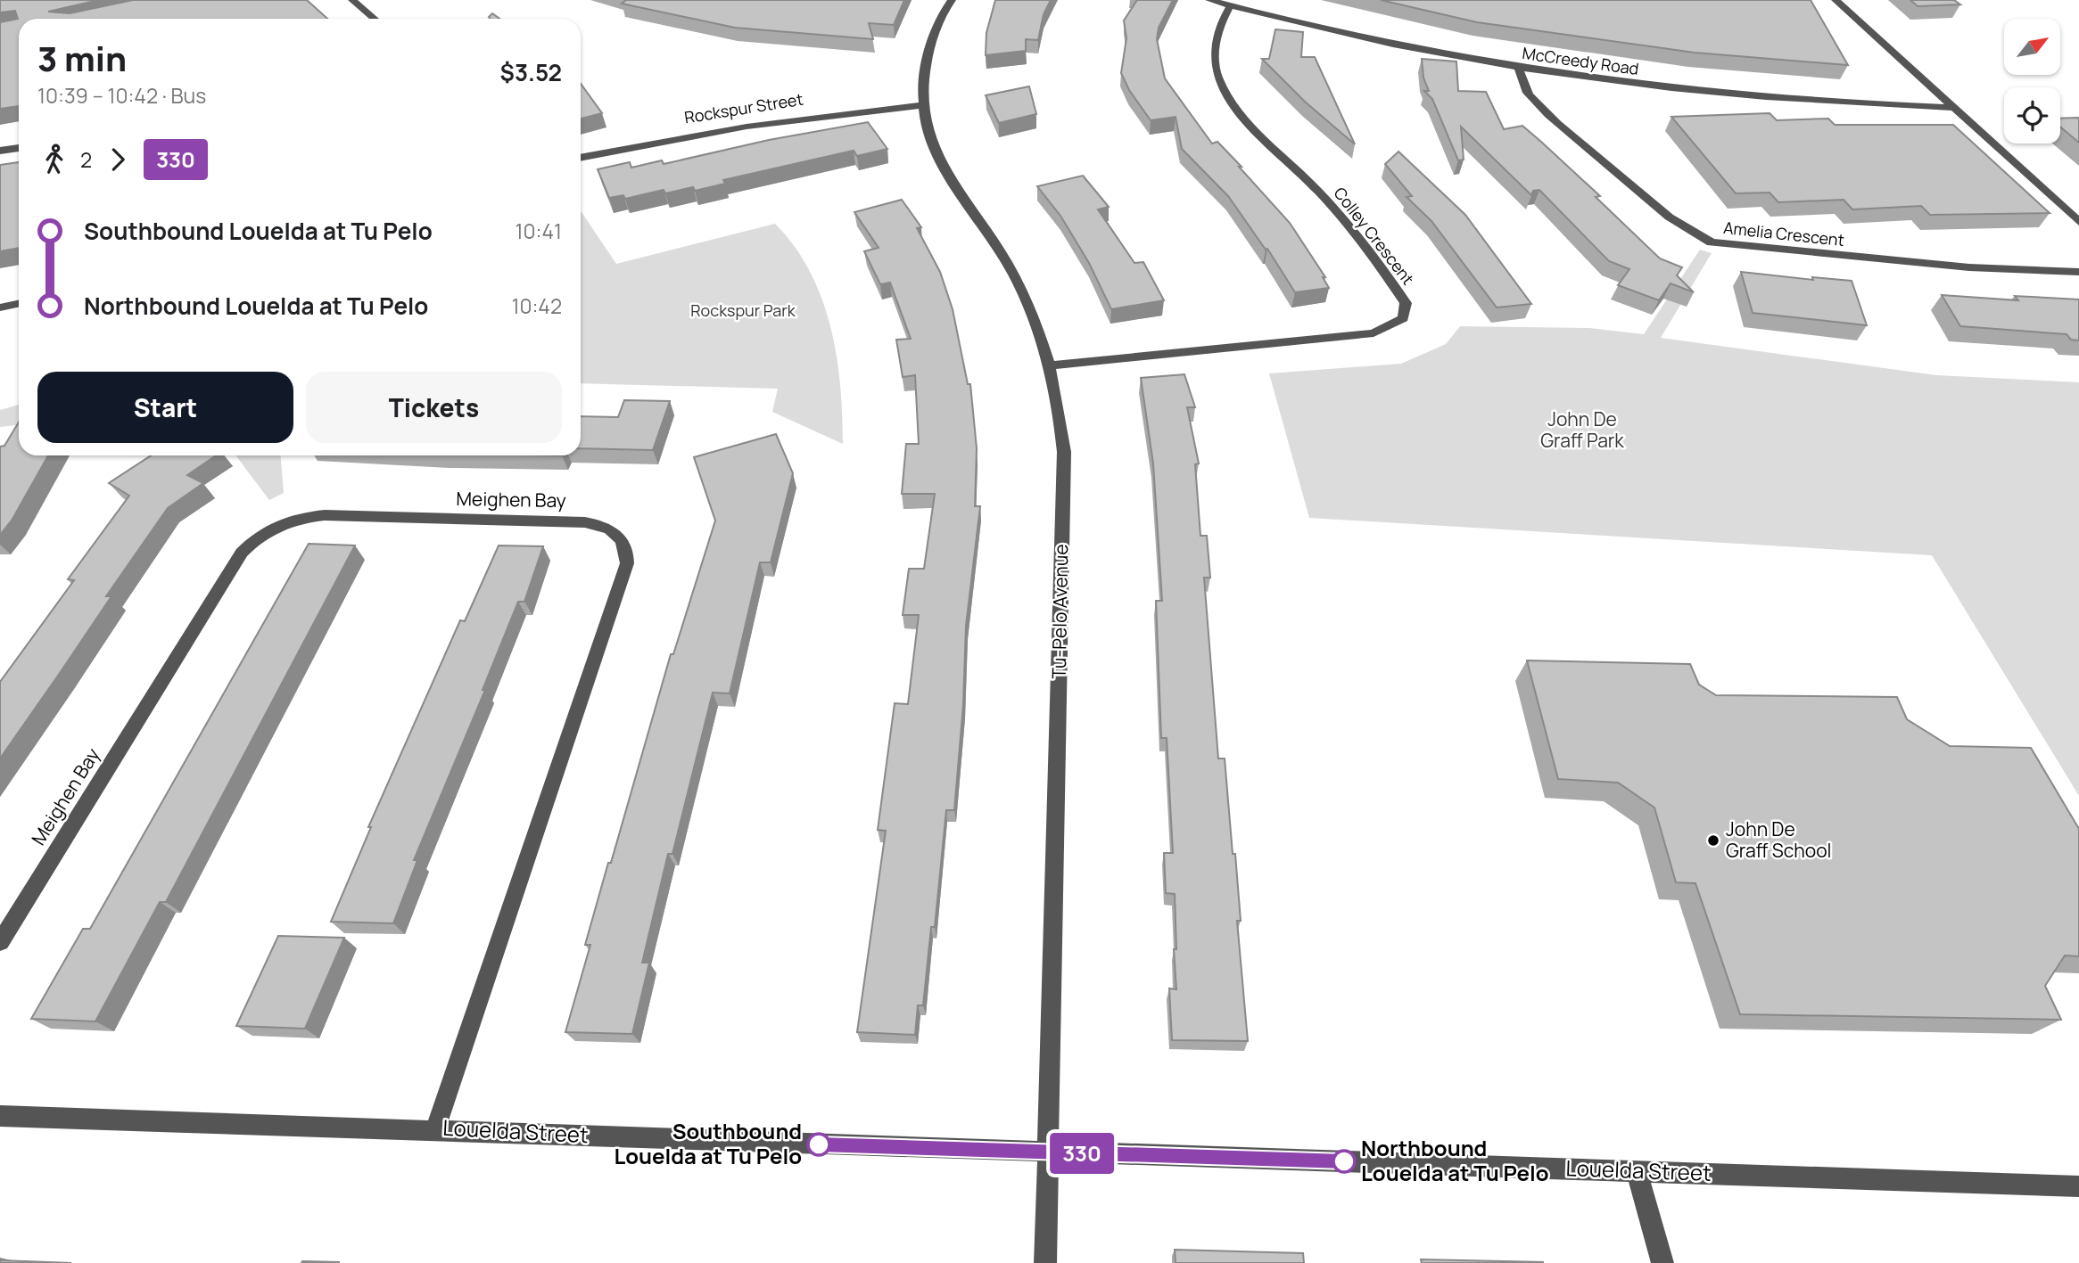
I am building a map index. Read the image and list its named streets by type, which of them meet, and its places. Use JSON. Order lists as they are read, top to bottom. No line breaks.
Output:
{"streets":{"street":["McCreedy Road","Rockspur Street","Amelia Crescent","Colley Crescent","Meighen Bay","Tu-Pelo Avenue","Louelda Street"]},"crossings":[["McCreedy Road","Amelia Crescent"],["McCreedy Road","Colley Crescent"],["Rockspur Street","Tu-Pelo Avenue"],["Colley Crescent","Tu-Pelo Avenue"],["Meighen Bay","Louelda Street"],["Tu-Pelo Avenue","Louelda Street"]],"parks":["Rockspur Park","John De Graff Park"],"places":["John De Graff School","Southbound Louelda at Tu Pelo","Northbound Louelda at Tu Pelo"],"lines":["bus line 330"],"north":"top right","page":{"on_map":"330","heading":["3 min","10:39 – 10:42 · Bus","$3.52"],"legs":["2","330"],"list":[{"name":"Southbound Louelda at Tu Pelo","value":"10:41"},{"name":"Northbound Louelda at Tu Pelo","value":"10:42"}],"buttons":["Start","Tickets"]}}
